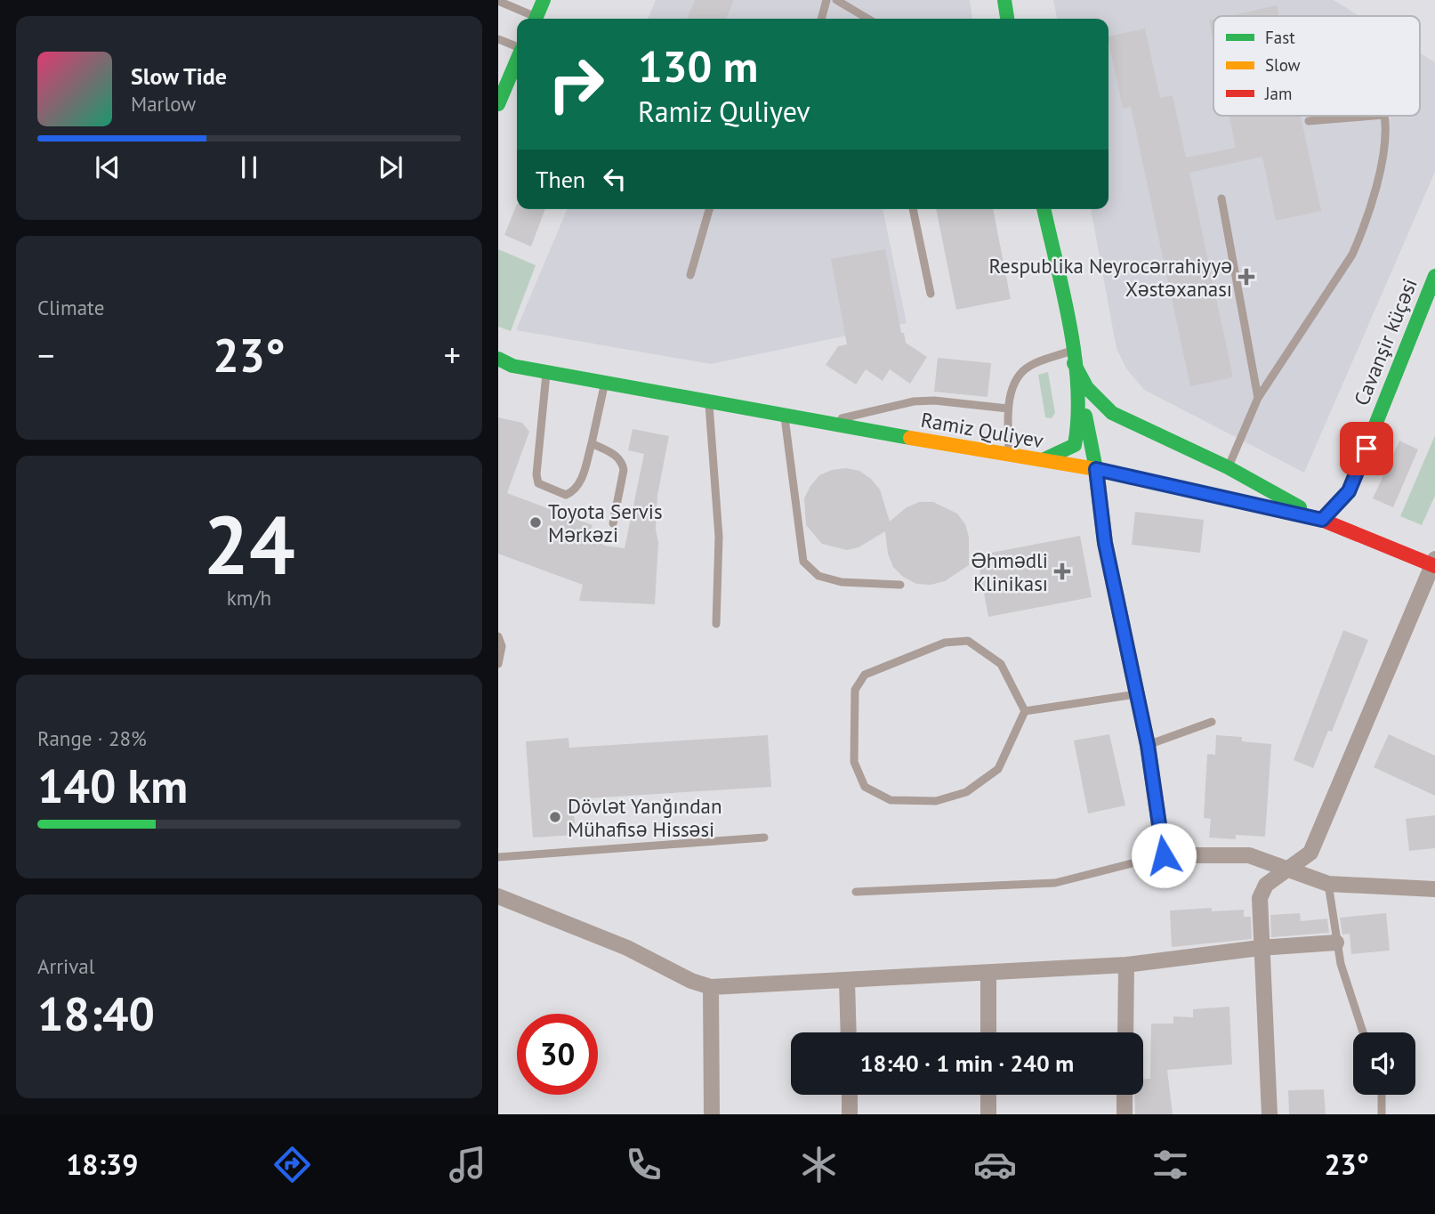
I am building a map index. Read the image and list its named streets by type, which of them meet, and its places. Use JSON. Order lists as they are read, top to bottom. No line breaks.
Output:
{"streets":{"main road":["Cavanşir küçəsi","Ramiz Quliyev"]},"crossings":[["Cavanşir küçəsi","Ramiz Quliyev"]],"places":{"health":["Respublika Neyrocərrahiyyə Xəstəxanası","Əhmədli Klinikası"],"other":["Toyota Servis Mərkəzi","Dövlət Yanğından Mühafisə Hissəsi"]},"legend":["Fast","Slow","Jam"],"page":{"turn":["130 m","Ramiz Quliyev"],"song":["Slow Tide","Marlow"],"then":"Then","tile":["Climate",["24","km/h"],["Range · 28%","140 km"],["Arrival","18:40"]],"heat":["−","23°","+"],"limit":"30","trip":"18:40 · 1 min · 240 m","tabs":["18:39","23°"]}}
